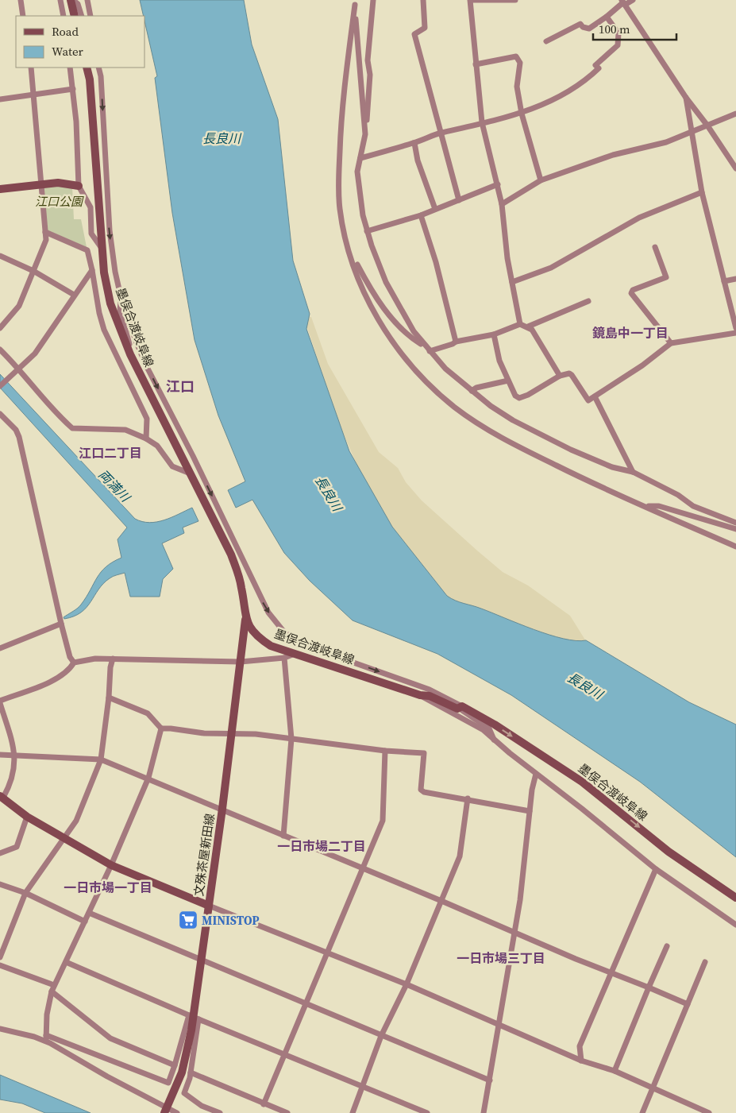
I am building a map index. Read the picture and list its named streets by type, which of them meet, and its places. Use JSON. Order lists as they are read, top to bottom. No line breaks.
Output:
{"streets":{"main road":["墨俣合渡岐阜線","文殊茶屋新田線"]},"crossings":[["墨俣合渡岐阜線","文殊茶屋新田線"]],"districts":["鏡島中一丁目","江口","江口二丁目","一日市場二丁目","一日市場一丁目","一日市場三丁目"],"water":["長良川","両満川"],"parks":["江口公園"],"places":{"supermarket":["MINISTOP"]},"legend":["Road","Water"],"scale_bar":"100 m"}
